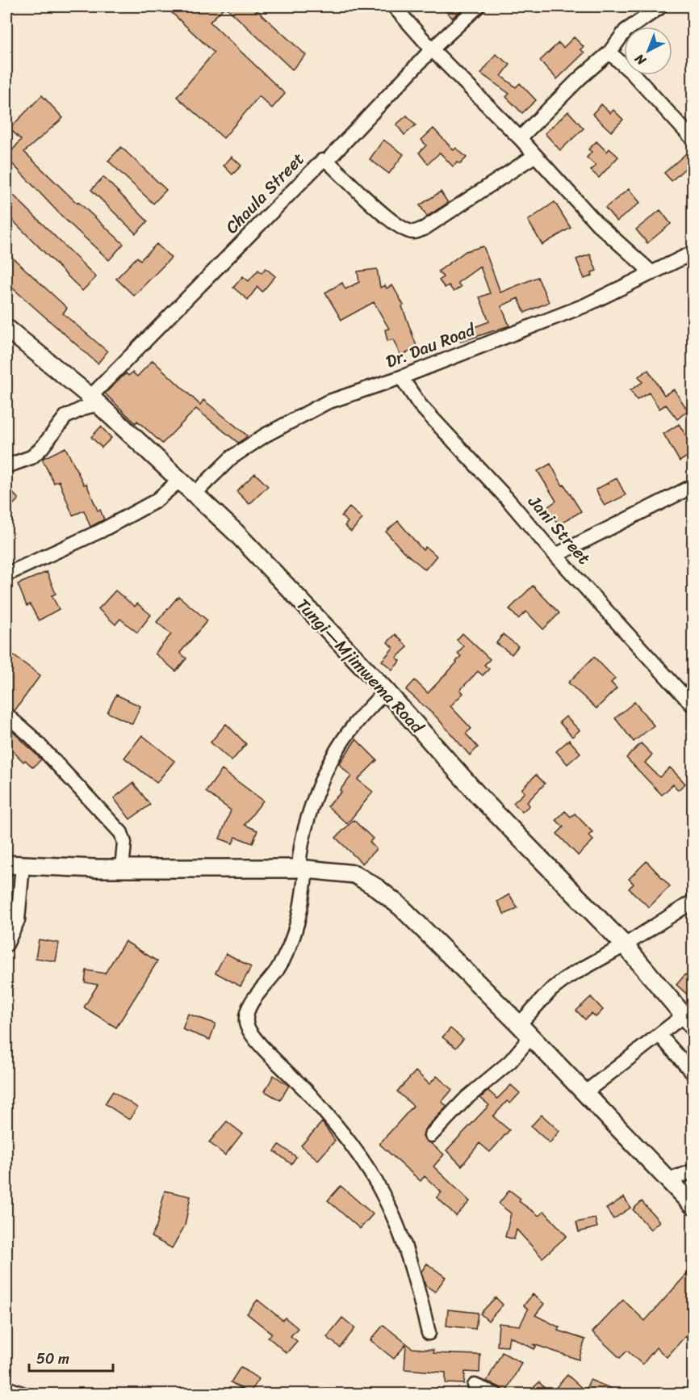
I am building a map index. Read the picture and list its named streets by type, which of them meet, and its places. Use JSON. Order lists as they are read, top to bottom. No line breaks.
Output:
{"streets":{"street":["Chaula Street","Dr. Dau Road","Jani Street","Tungi—Mjimwema Road"]},"crossings":[["Chaula Street","Tungi—Mjimwema Road"],["Dr. Dau Road","Jani Street"],["Dr. Dau Road","Tungi—Mjimwema Road"]],"scale_bar":"50 m","north":"bottom left"}
